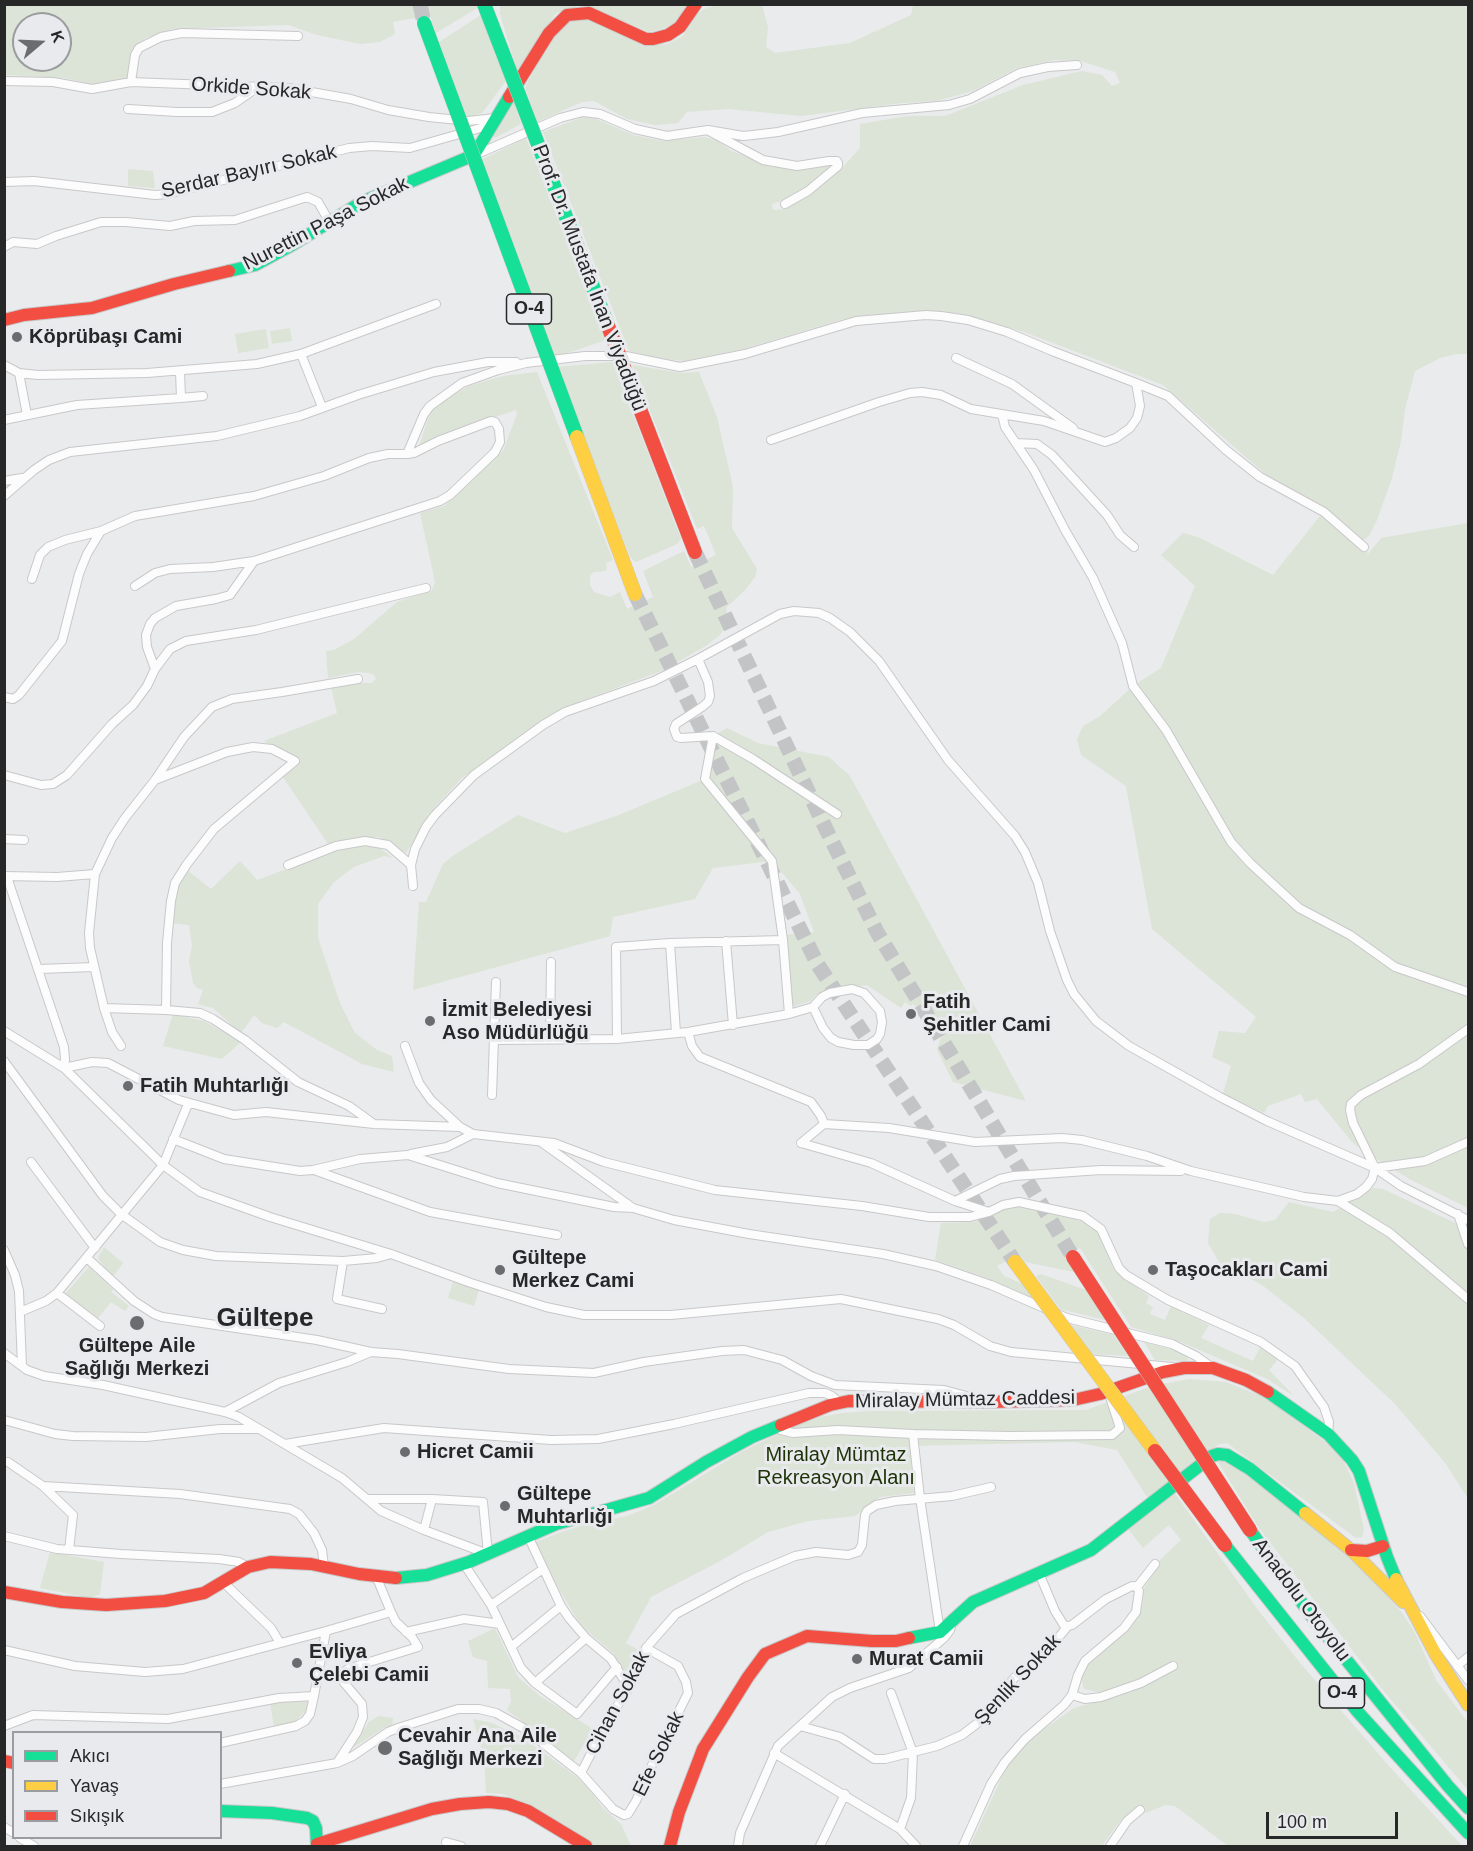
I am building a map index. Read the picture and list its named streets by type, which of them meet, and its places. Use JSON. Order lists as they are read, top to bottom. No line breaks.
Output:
{"streets":{"main road":["Nurettin Paşa Sokak","Prof. Dr. Mustafa İnan Viyadüğü","O-4","Miralay Mümtaz Caddesi","Anadolu Otoyolu"],"street":["Orkide Sokak","Serdar Bayırı Sokak","Şenlik Sokak","Cihan Sokak","Efe Sokak"]},"crossings":[["Orkide Sokak","Serdar Bayırı Sokak"],["Cihan Sokak","Efe Sokak"]],"districts":["Gültepe"],"parks":["Miralay Mümtaz Rekreasyon Alanı"],"places":["Köprübaşı Cami","Fatih Şehitler Cami","İzmit Belediyesi Aso Müdürlüğü","Fatih Muhtarlığı","Gültepe Merkez Cami","Taşocakları Cami","Gültepe Aile Sağlığı Merkezi","Hicret Camii","Gültepe Muhtarlığı","Murat Camii","Evliya Çelebi Camii","Cevahir Ana Aile Sağlığı Merkezi"],"legend":["Akıcı","Yavaş","Sıkışık"],"scale_bar":"100 m","north":"right"}
